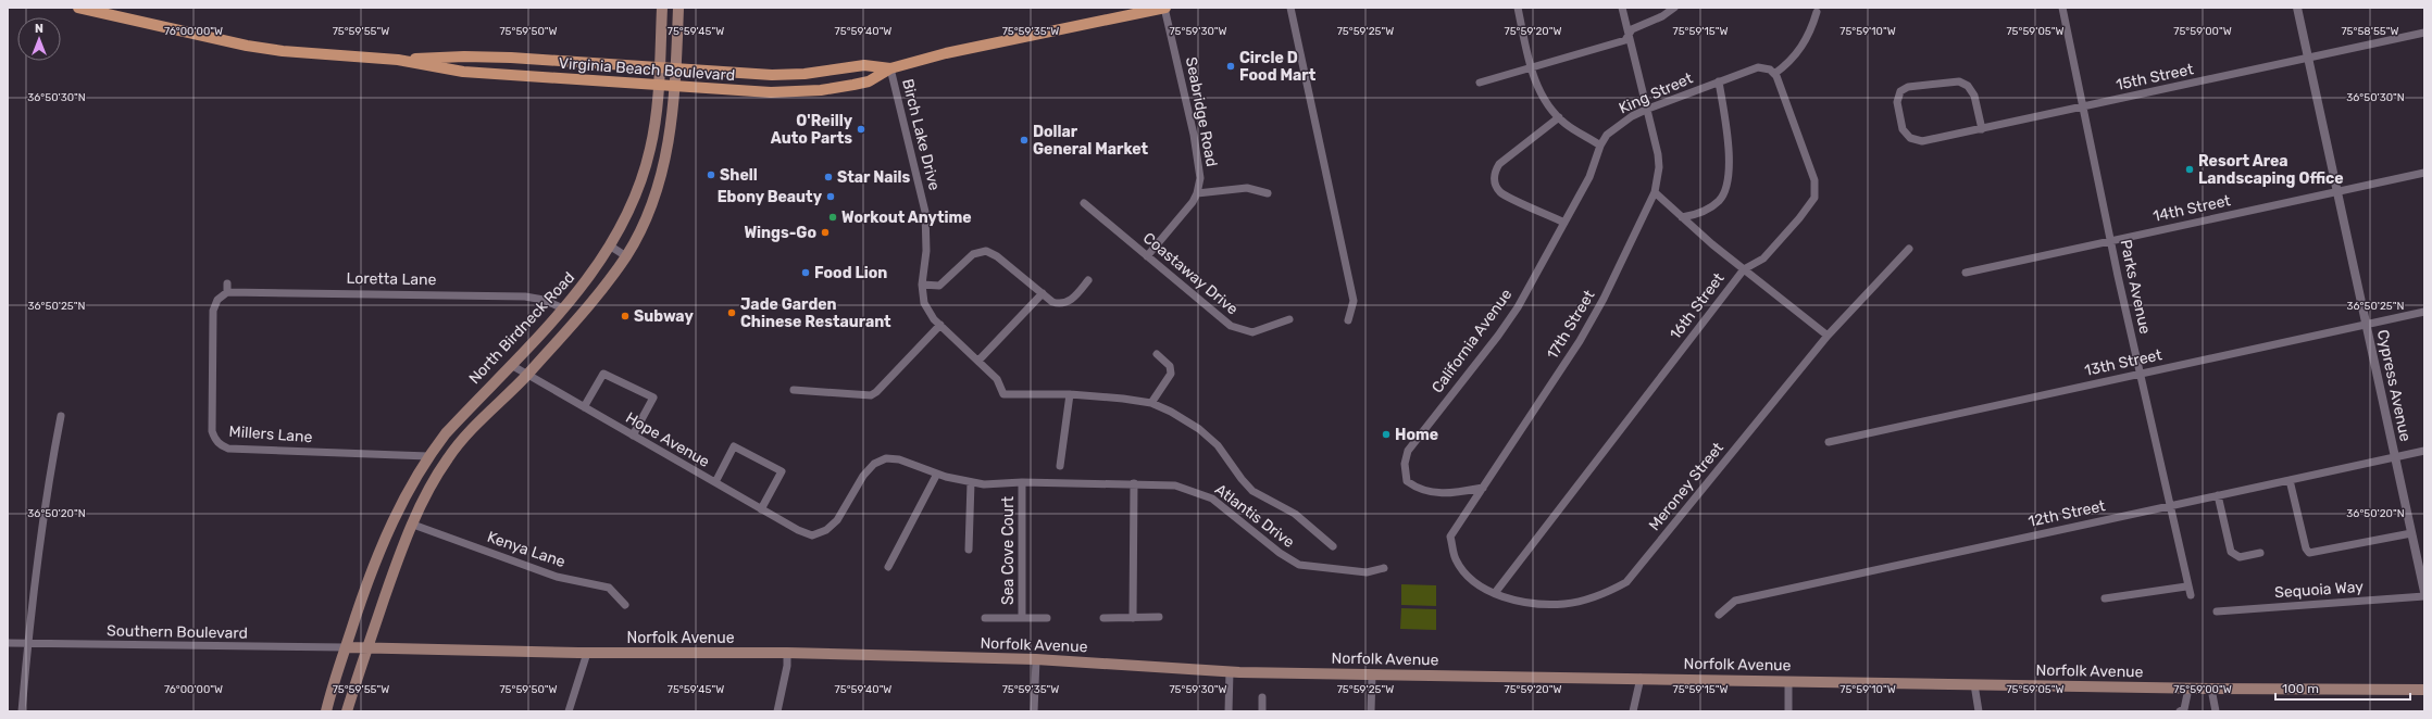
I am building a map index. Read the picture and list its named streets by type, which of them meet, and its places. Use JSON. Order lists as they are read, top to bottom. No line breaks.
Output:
{"streets":{"main road":["Virginia Beach Boulevard","North Birdneck Road","Norfolk Avenue"],"street":["15th Street","King Street","Seabridge Road","Birch Lake Drive","14th Street","Coastaway Drive","Loretta Lane","Parks Avenue","16th Street","17th Street","California Avenue","13th Street","Cypress Avenue","Millers Lane","Hope Avenue","Meroney Street","12th Street","Atlantis Drive","Kenya Lane","Sea Cove Court","Sequoia Way","Southern Boulevard"]},"crossings":[["Virginia Beach Boulevard","Seabridge Road"],["Virginia Beach Boulevard","Birch Lake Drive"],["Virginia Beach Boulevard","North Birdneck Road"],["15th Street","Parks Avenue"],["15th Street","Cypress Avenue"],["King Street","17th Street"],["King Street","California Avenue"],["14th Street","Parks Avenue"],["14th Street","Cypress Avenue"],["Loretta Lane","North Birdneck Road"],["Loretta Lane","Millers Lane"],["Parks Avenue","13th Street"],["Parks Avenue","12th Street"],["16th Street","Meroney Street"],["17th Street","California Avenue"],["17th Street","Meroney Street"],["North Birdneck Road","Millers Lane"],["North Birdneck Road","Hope Avenue"],["North Birdneck Road","Southern Boulevard"],["North Birdneck Road","Norfolk Avenue"],["13th Street","Cypress Avenue"],["Cypress Avenue","12th Street"],["Hope Avenue","Atlantis Drive"],["Atlantis Drive","Sea Cove Court"],["Southern Boulevard","Norfolk Avenue"]],"places":["Circle D Food Mart","O'Reilly Auto Parts","Dollar General Market","Resort Area Landscaping Office","Shell","Star Nails","Ebony Beauty","Workout Anytime","Wings-Go","Food Lion","Jade Garden Chinese Restaurant","Subway","Home"],"scale_bar":"100 m","north":"top","coordinates":["76°00'00\"W","75°59'55\"W","75°59'50\"W","75°59'45\"W","75°59'40\"W","75°59'35\"W","75°59'30\"W","75°59'25\"W","75°59'20\"W","75°59'15\"W","75°59'10\"W","75°59'05\"W","75°59'00\"W","75°58'55\"W","36°50'30\"N","36°50'25\"N","36°50'20\"N"]}
